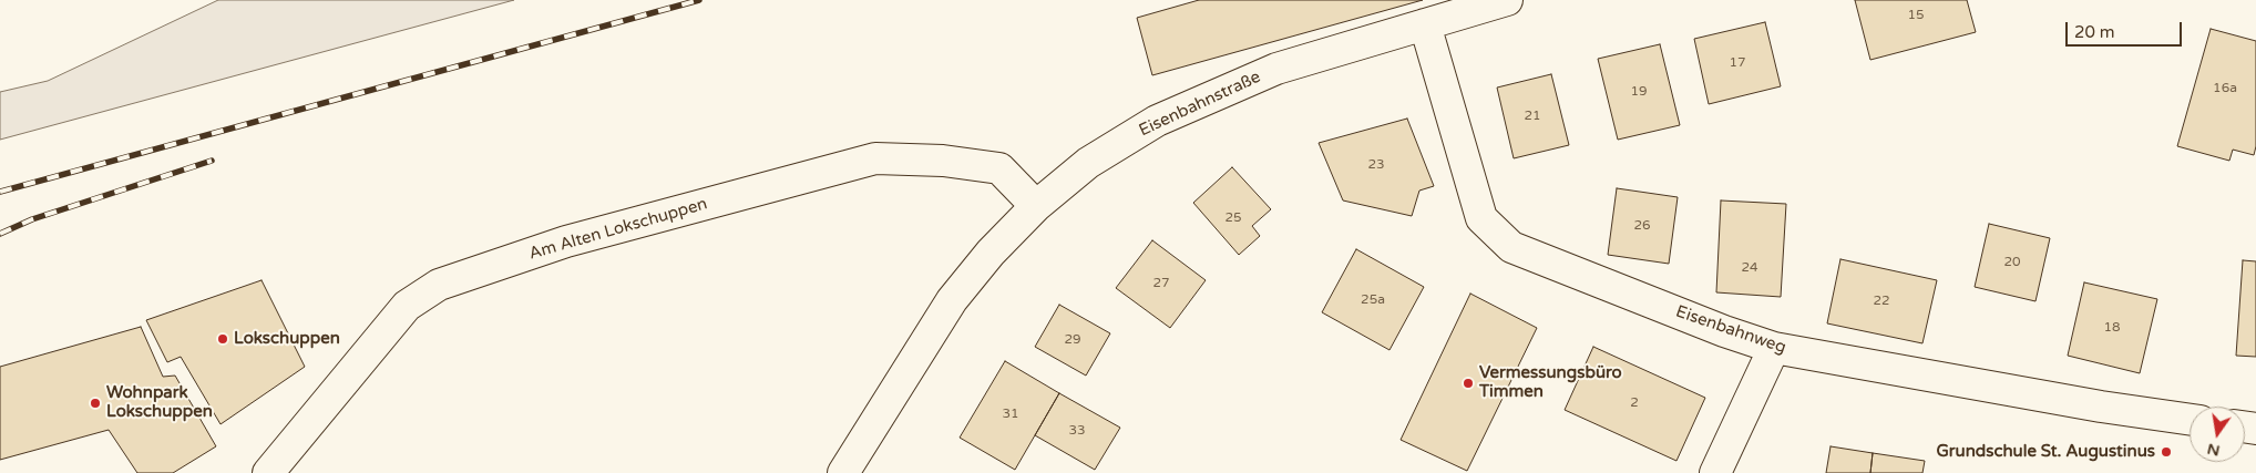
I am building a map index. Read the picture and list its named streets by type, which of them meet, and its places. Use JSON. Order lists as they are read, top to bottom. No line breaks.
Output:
{"streets":{"street":["Eisenbahnstraße","Am Alten Lokschuppen","Eisenbahnweg"]},"crossings":[["Eisenbahnstraße","Am Alten Lokschuppen"],["Eisenbahnstraße","Eisenbahnweg"]],"places":["Lokschuppen","Vermessungsbüro Timmen","Wohnpark Lokschuppen","Grundschule St. Augustinus"],"house_numbers":["15","17","16a","19","21","23","25","26","20","24","27","25a","22","18","29","2","31","33"],"scale_bar":"20 m","north":"bottom"}
